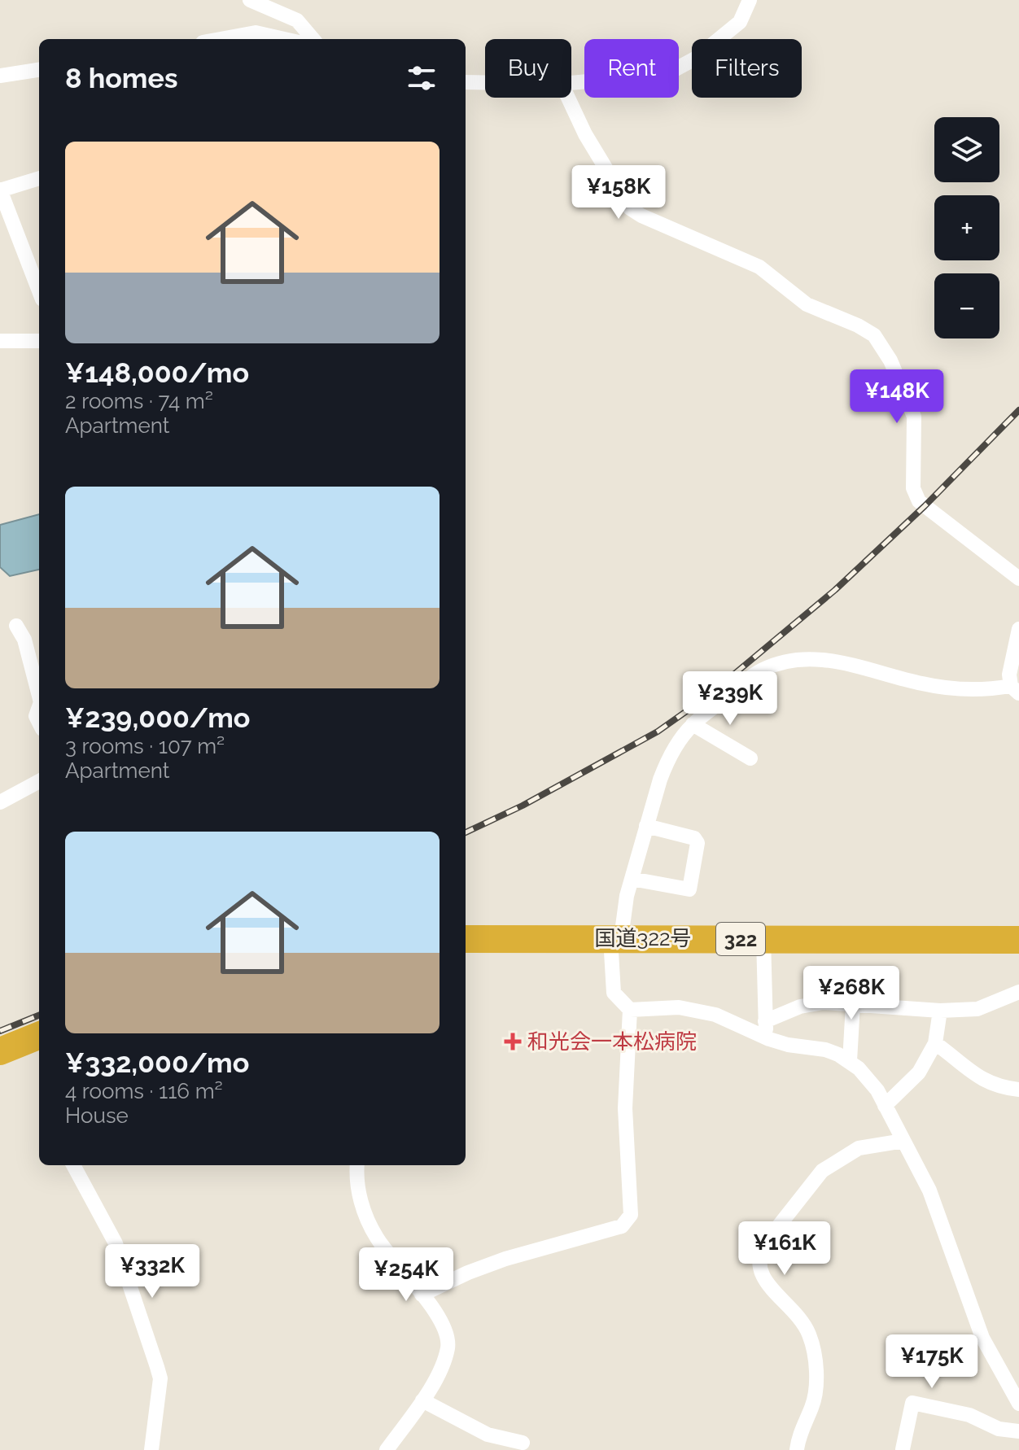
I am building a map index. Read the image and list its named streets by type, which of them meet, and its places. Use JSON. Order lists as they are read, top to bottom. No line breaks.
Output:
{"streets":{"highway":["国道322号","322"]},"places":{"health":["和光会一本松病院"]},"page":{"chip":["Buy","Rent","Filters"],"heading":"8 homes","map_buttons":["+","−"],"list":[{"name":"¥148,000/mo","note":"2 rooms · 74 m² · Apartment"},{"name":"¥239,000/mo","note":"3 rooms · 107 m² · Apartment"},{"name":"¥332,000/mo","note":"4 rooms · 116 m² · House"}],"price":["¥158K","¥148K","¥239K","¥268K","¥161K","¥332K","¥254K","¥175K"]}}
